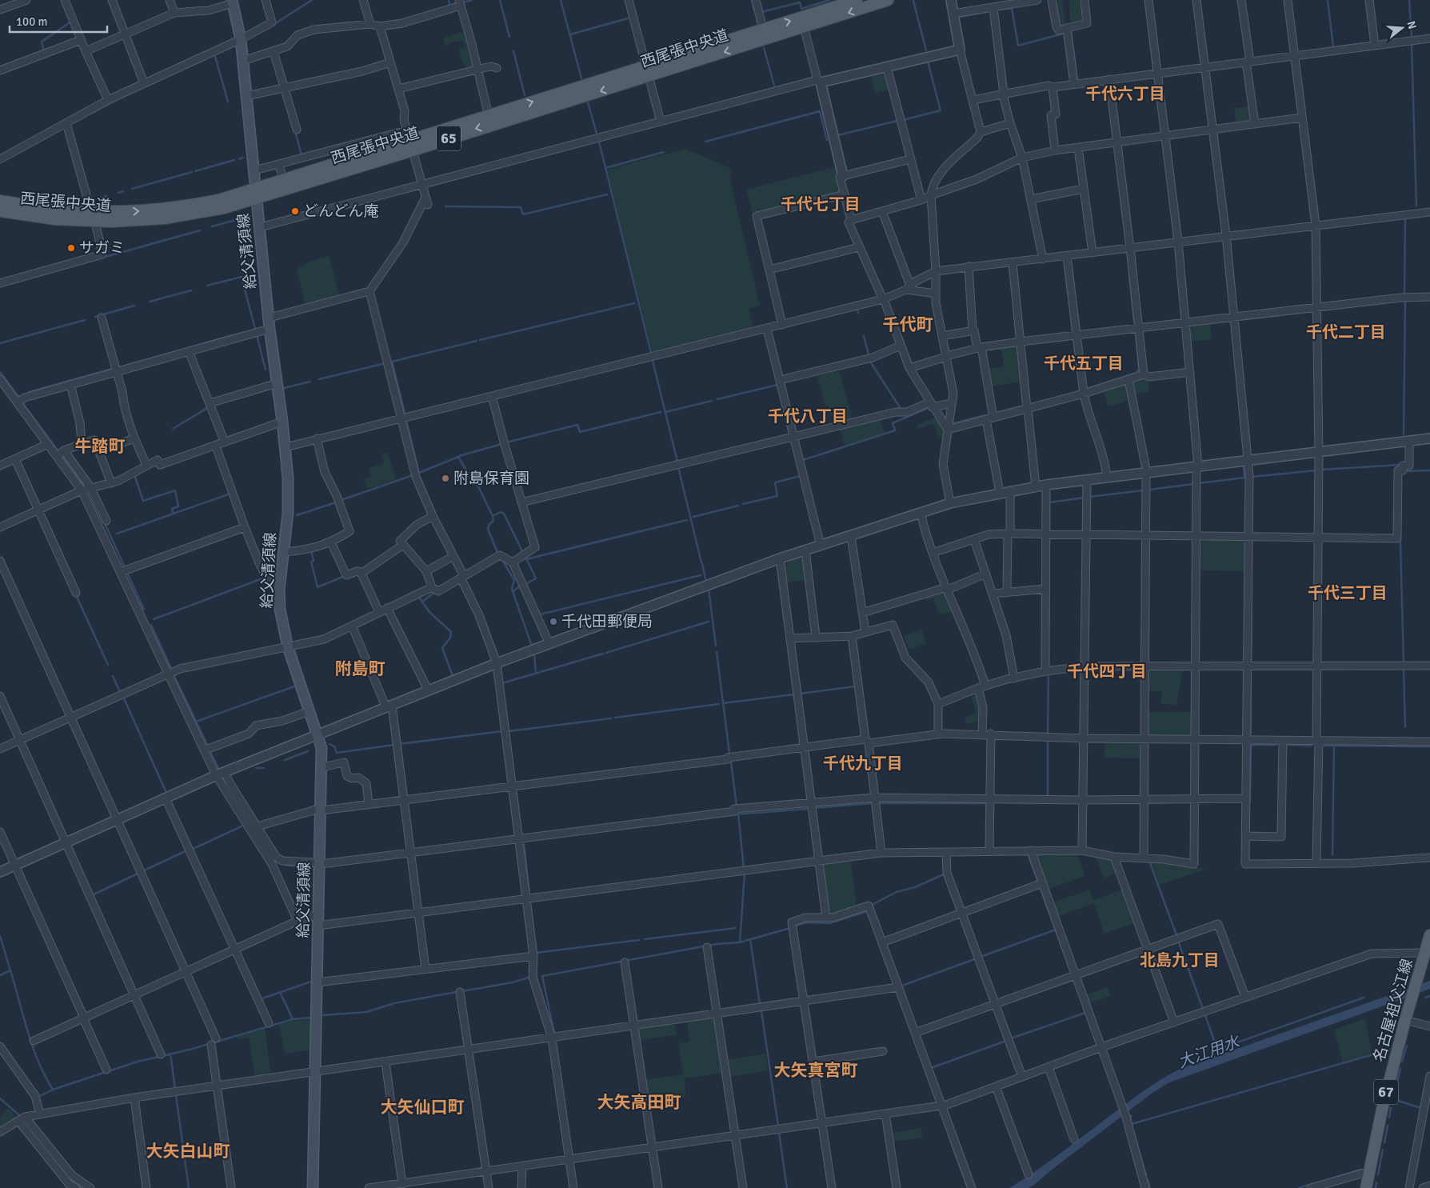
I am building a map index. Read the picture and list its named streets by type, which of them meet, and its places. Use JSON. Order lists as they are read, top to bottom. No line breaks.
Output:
{"streets":{"main road":["西尾張中央道","65","給父清須線","名古屋祖父江線","67"]},"crossings":[["西尾張中央道","給父清須線"]],"districts":["千代六丁目","千代七丁目","千代町","千代二丁目","千代五丁目","千代八丁目","牛踏町","千代三丁目","附島町","千代四丁目","千代九丁目","北島九丁目","大矢真宮町","大矢高田町","大矢仙口町","大矢白山町"],"water":["大江用水"],"places":["どんどん庵","サガミ","附島保育園","千代田郵便局"],"scale_bar":"100 m","north":"right"}
